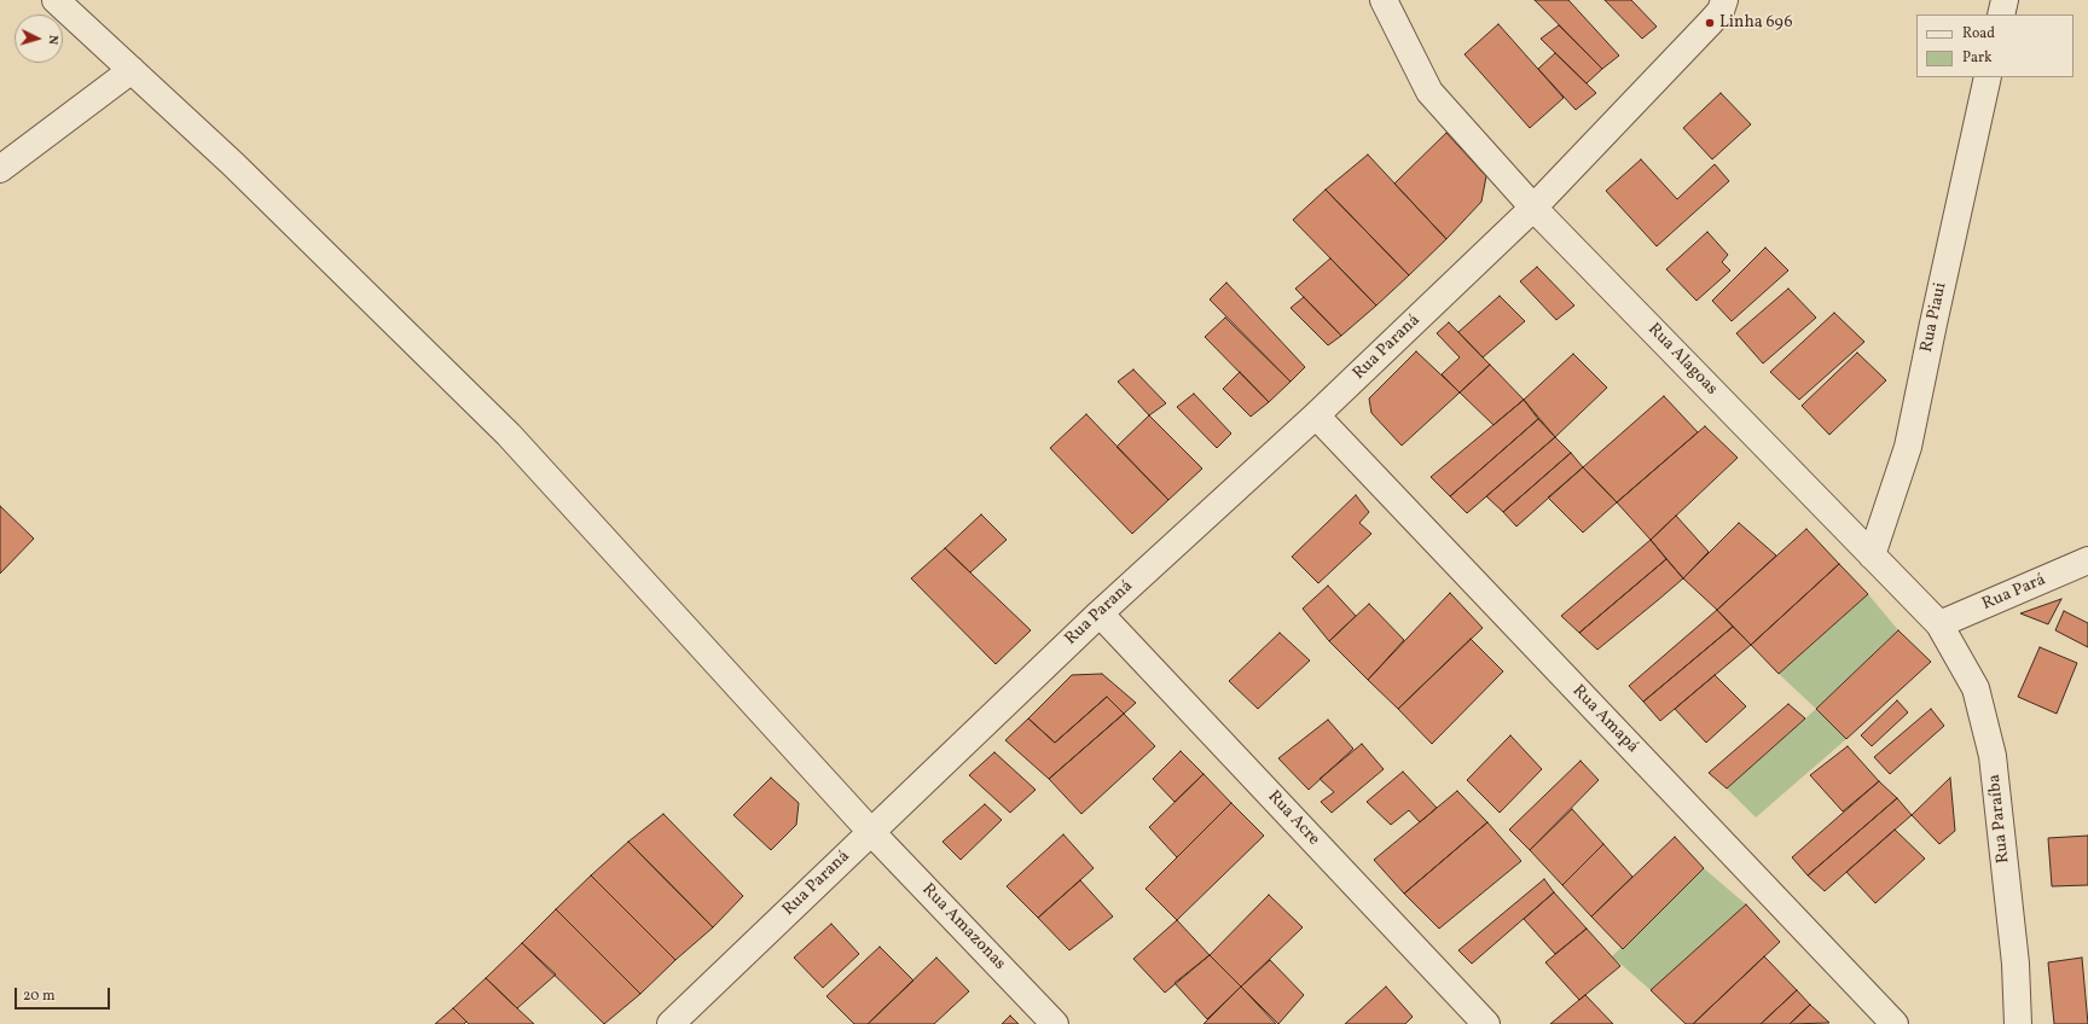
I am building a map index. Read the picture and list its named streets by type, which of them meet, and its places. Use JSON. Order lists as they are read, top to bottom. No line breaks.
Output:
{"streets":{"street":["Rua Piaui","Rua Paraná","Rua Alagoas","Rua Pará","Rua Amapá","Rua Acre","Rua Paraíba","Rua Amazonas"]},"crossings":[["Rua Piaui","Rua Alagoas"],["Rua Paraná","Rua Alagoas"],["Rua Paraná","Rua Amapá"],["Rua Paraná","Rua Acre"],["Rua Paraná","Rua Amazonas"],["Rua Alagoas","Rua Pará"],["Rua Alagoas","Rua Paraíba"],["Rua Pará","Rua Paraíba"]],"places":["Linha 696"],"legend":["Road","Park"],"scale_bar":"20 m","north":"right"}
